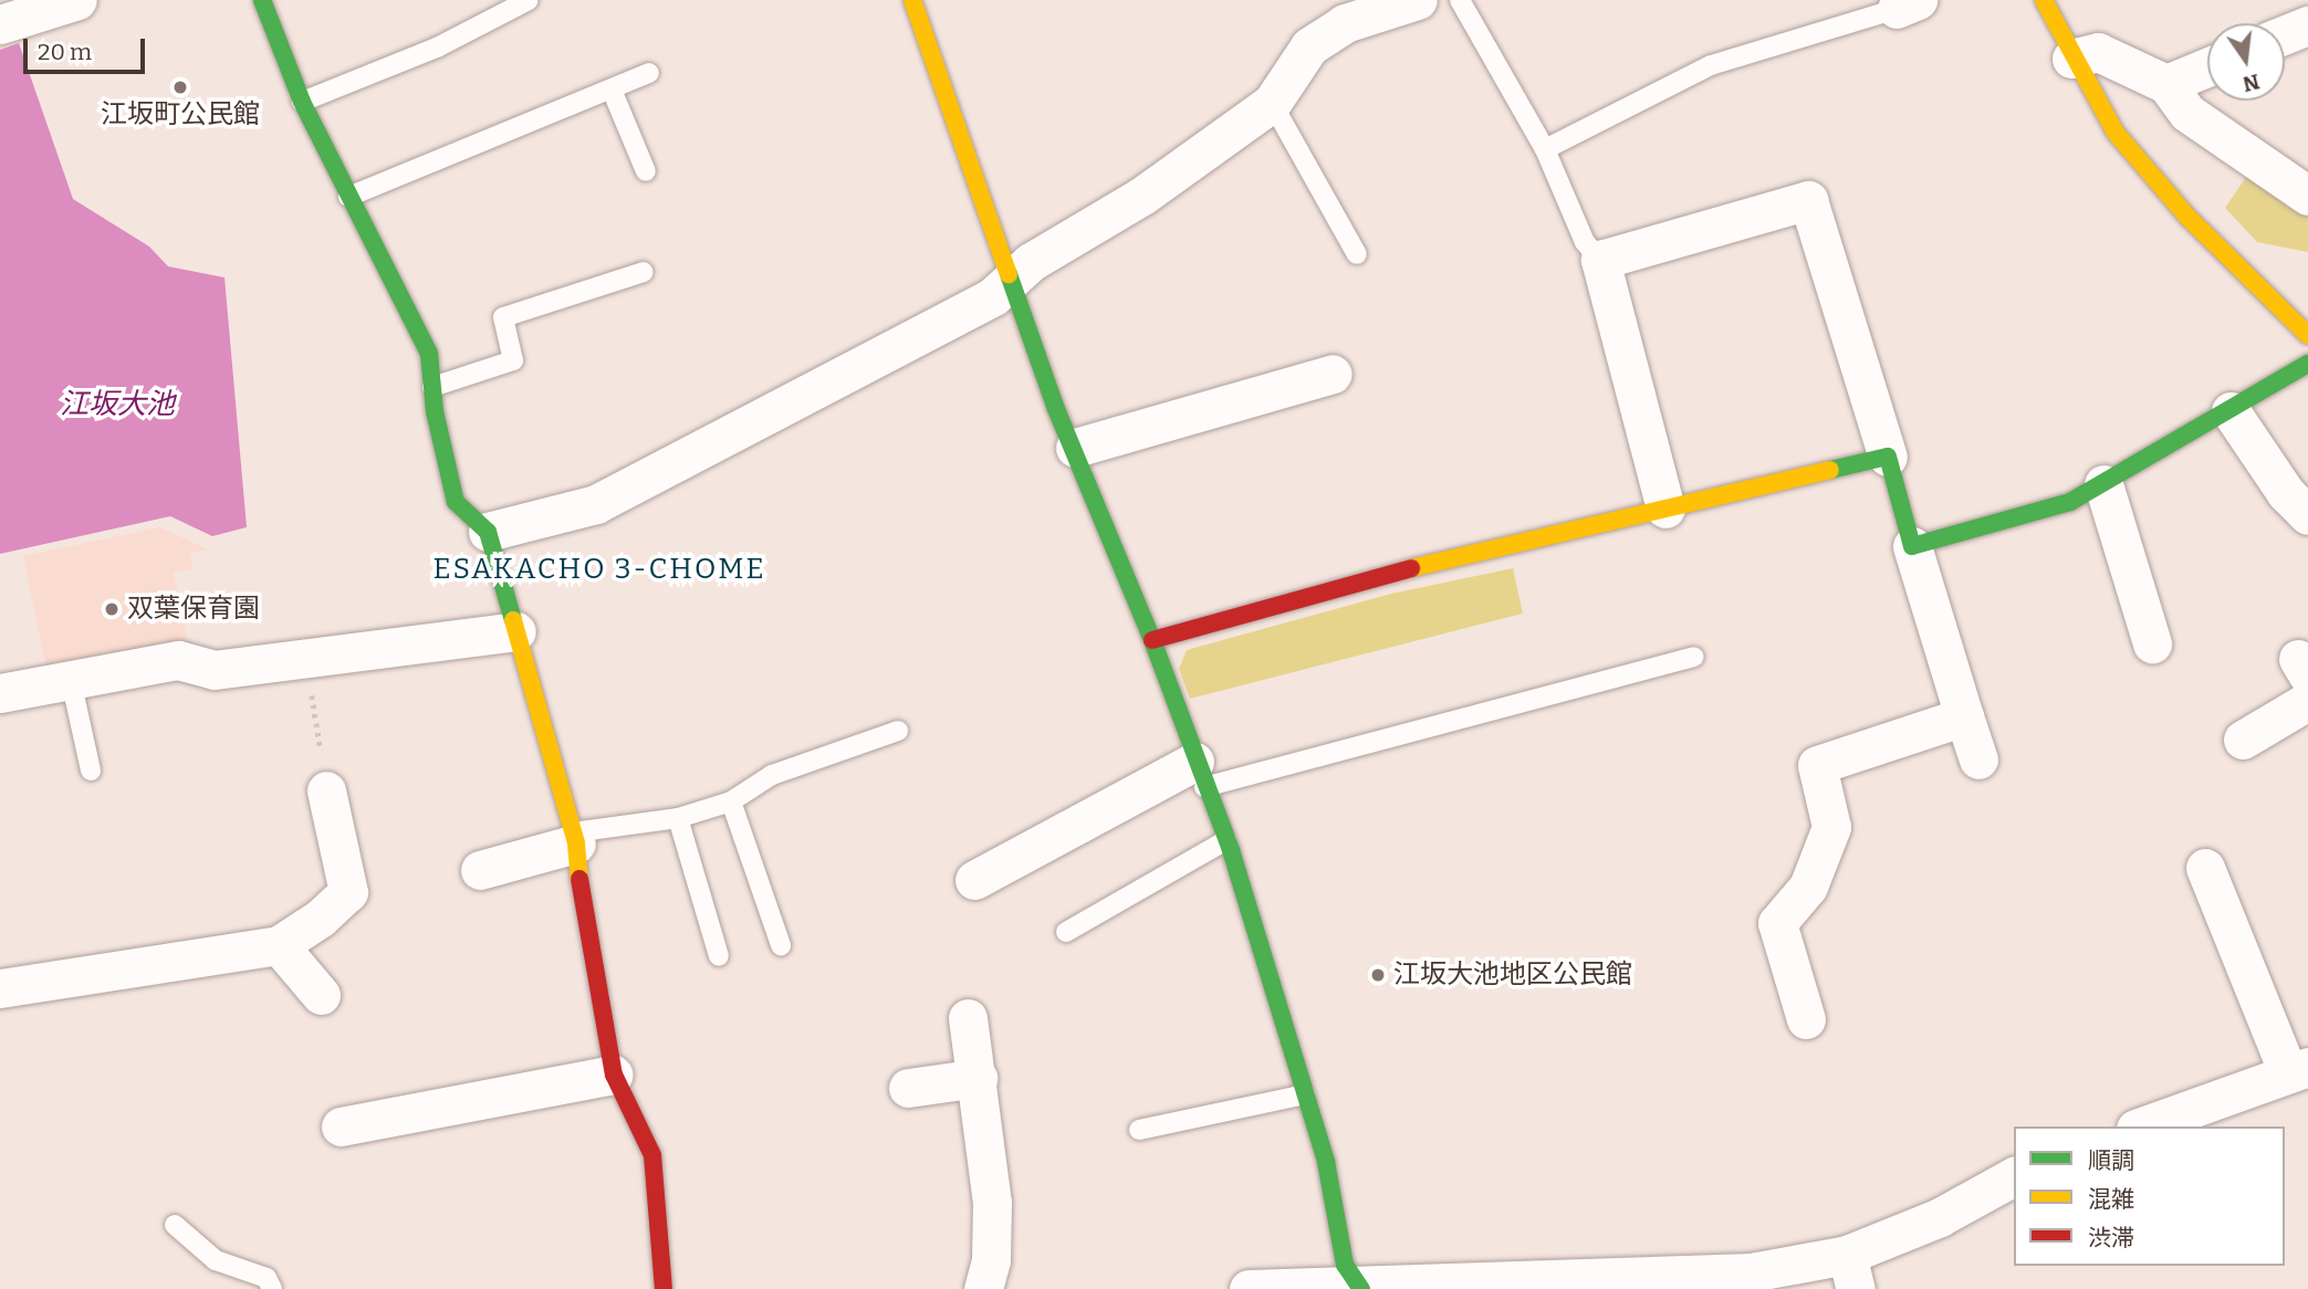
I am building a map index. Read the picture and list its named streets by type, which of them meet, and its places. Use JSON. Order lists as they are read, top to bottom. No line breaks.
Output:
{"districts":["ESAKACHO 3-CHOME"],"water":["江坂大池"],"places":["江坂町公民館","双葉保育園","江坂大池地区公民館"],"legend":["順調","混雑","渋滞"],"scale_bar":"20 m","north":"bottom"}
